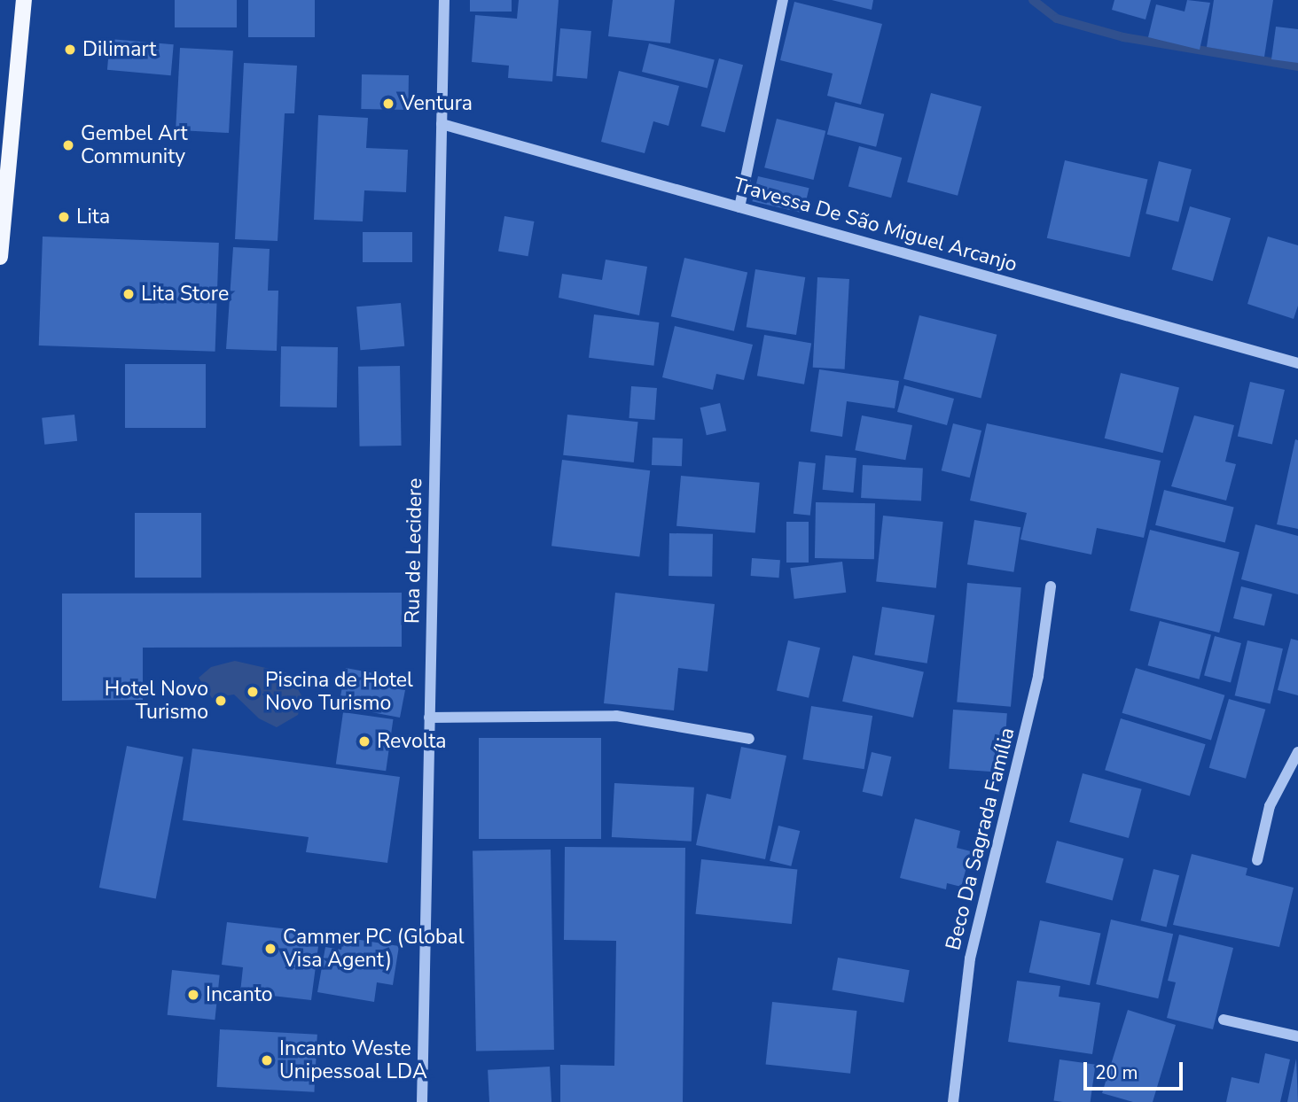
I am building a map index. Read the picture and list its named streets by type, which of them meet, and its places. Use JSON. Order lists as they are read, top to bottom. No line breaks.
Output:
{"streets":{"street":["Travessa De São Miguel Arcanjo","Rua de Lecidere","Beco Da Sagrada Família"]},"crossings":[["Travessa De São Miguel Arcanjo","Rua de Lecidere"]],"places":["Dilimart","Ventura","Gembel Art Community","Lita","Lita Store","Piscina de Hotel Novo Turismo","Hotel Novo Turismo","Revolta","Cammer PC (Global Visa Agent)","Incanto","Incanto Weste Unipessoal LDA"],"scale_bar":"20 m"}
